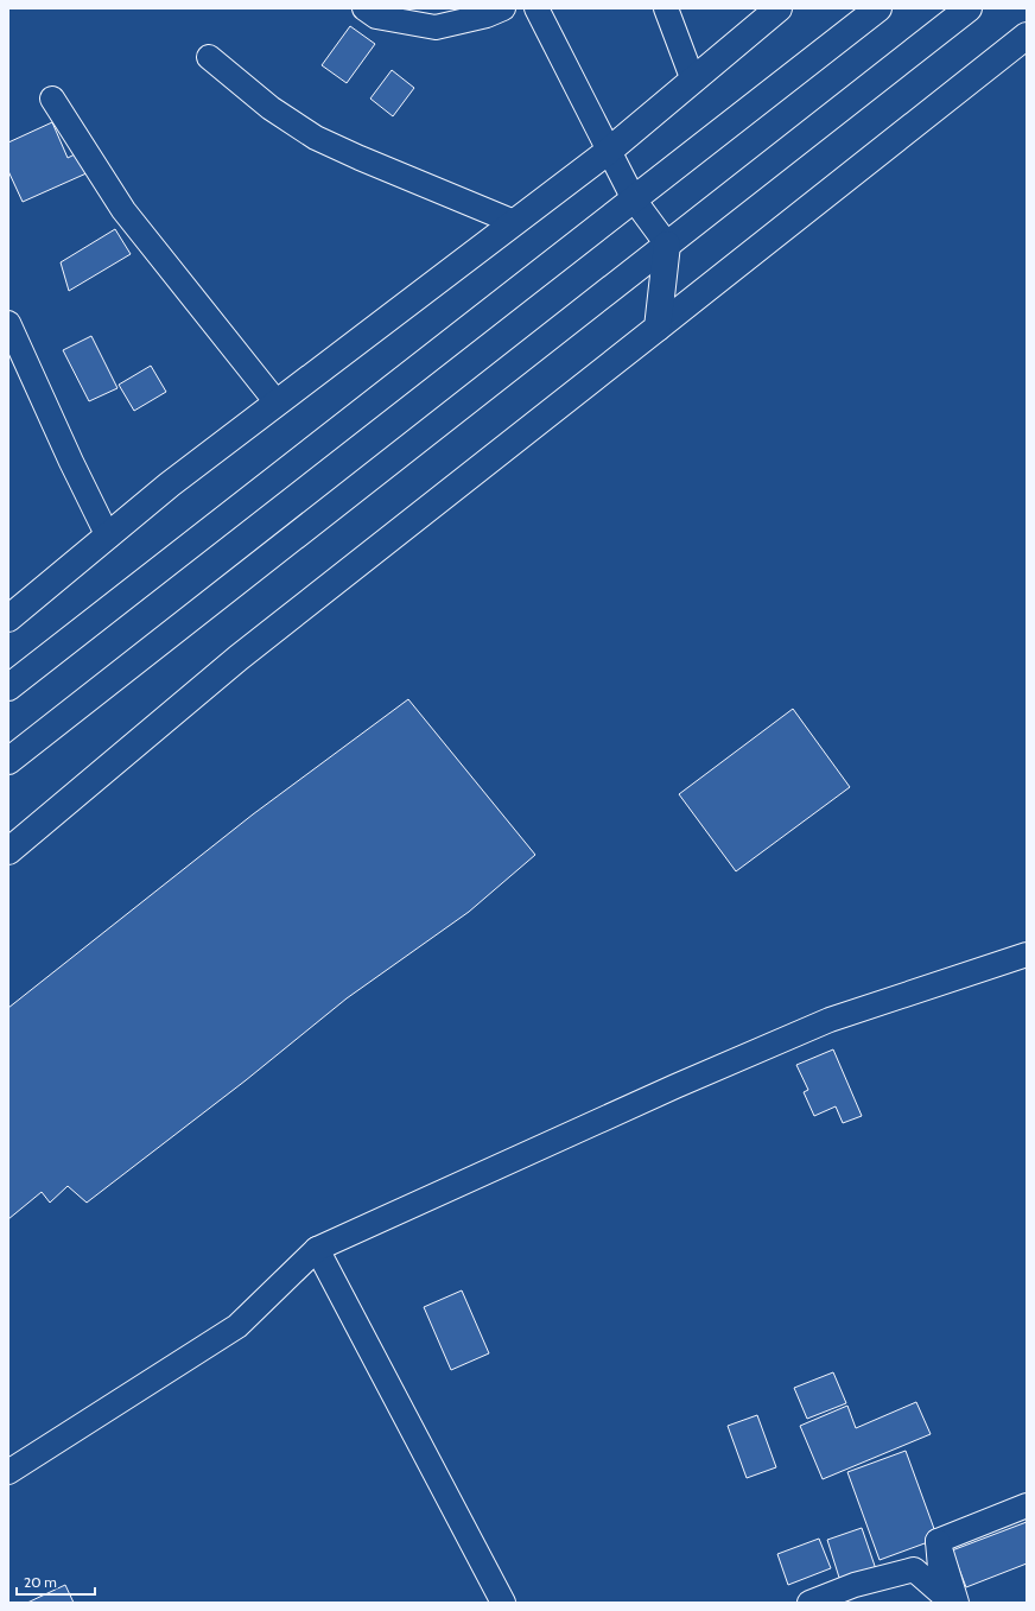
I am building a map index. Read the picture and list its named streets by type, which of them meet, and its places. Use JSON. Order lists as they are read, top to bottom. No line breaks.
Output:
{"scale_bar":"20 m"}
